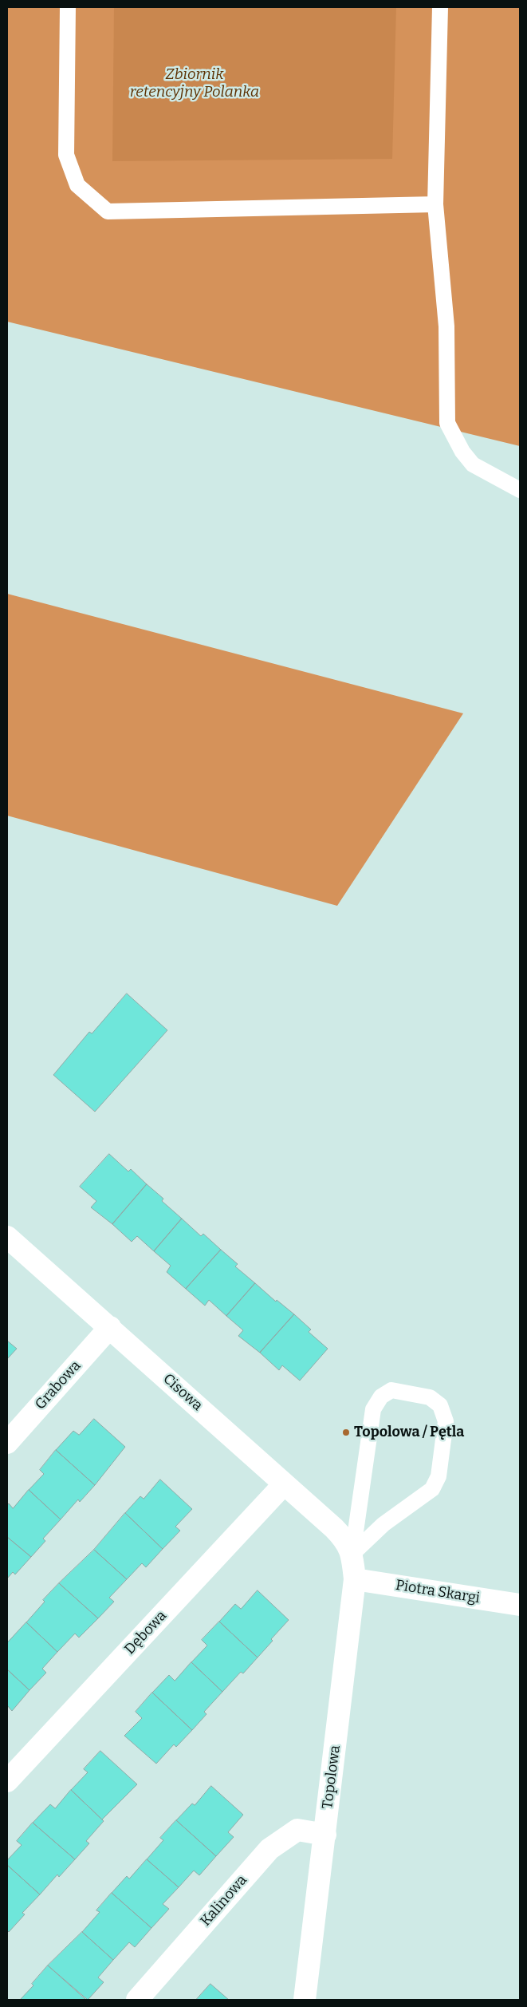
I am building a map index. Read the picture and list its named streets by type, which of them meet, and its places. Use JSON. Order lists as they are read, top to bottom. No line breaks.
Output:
{"streets":{"street":["Grabowa","Cisowa","Piotra Skargi","Dębowa","Topolowa","Kalinowa"]},"crossings":[["Grabowa","Cisowa"],["Cisowa","Dębowa"],["Cisowa","Topolowa"],["Piotra Skargi","Topolowa"],["Topolowa","Kalinowa"]],"water":["Zbiornik retencyjny Polanka"],"places":["Topolowa / Pętla"]}
